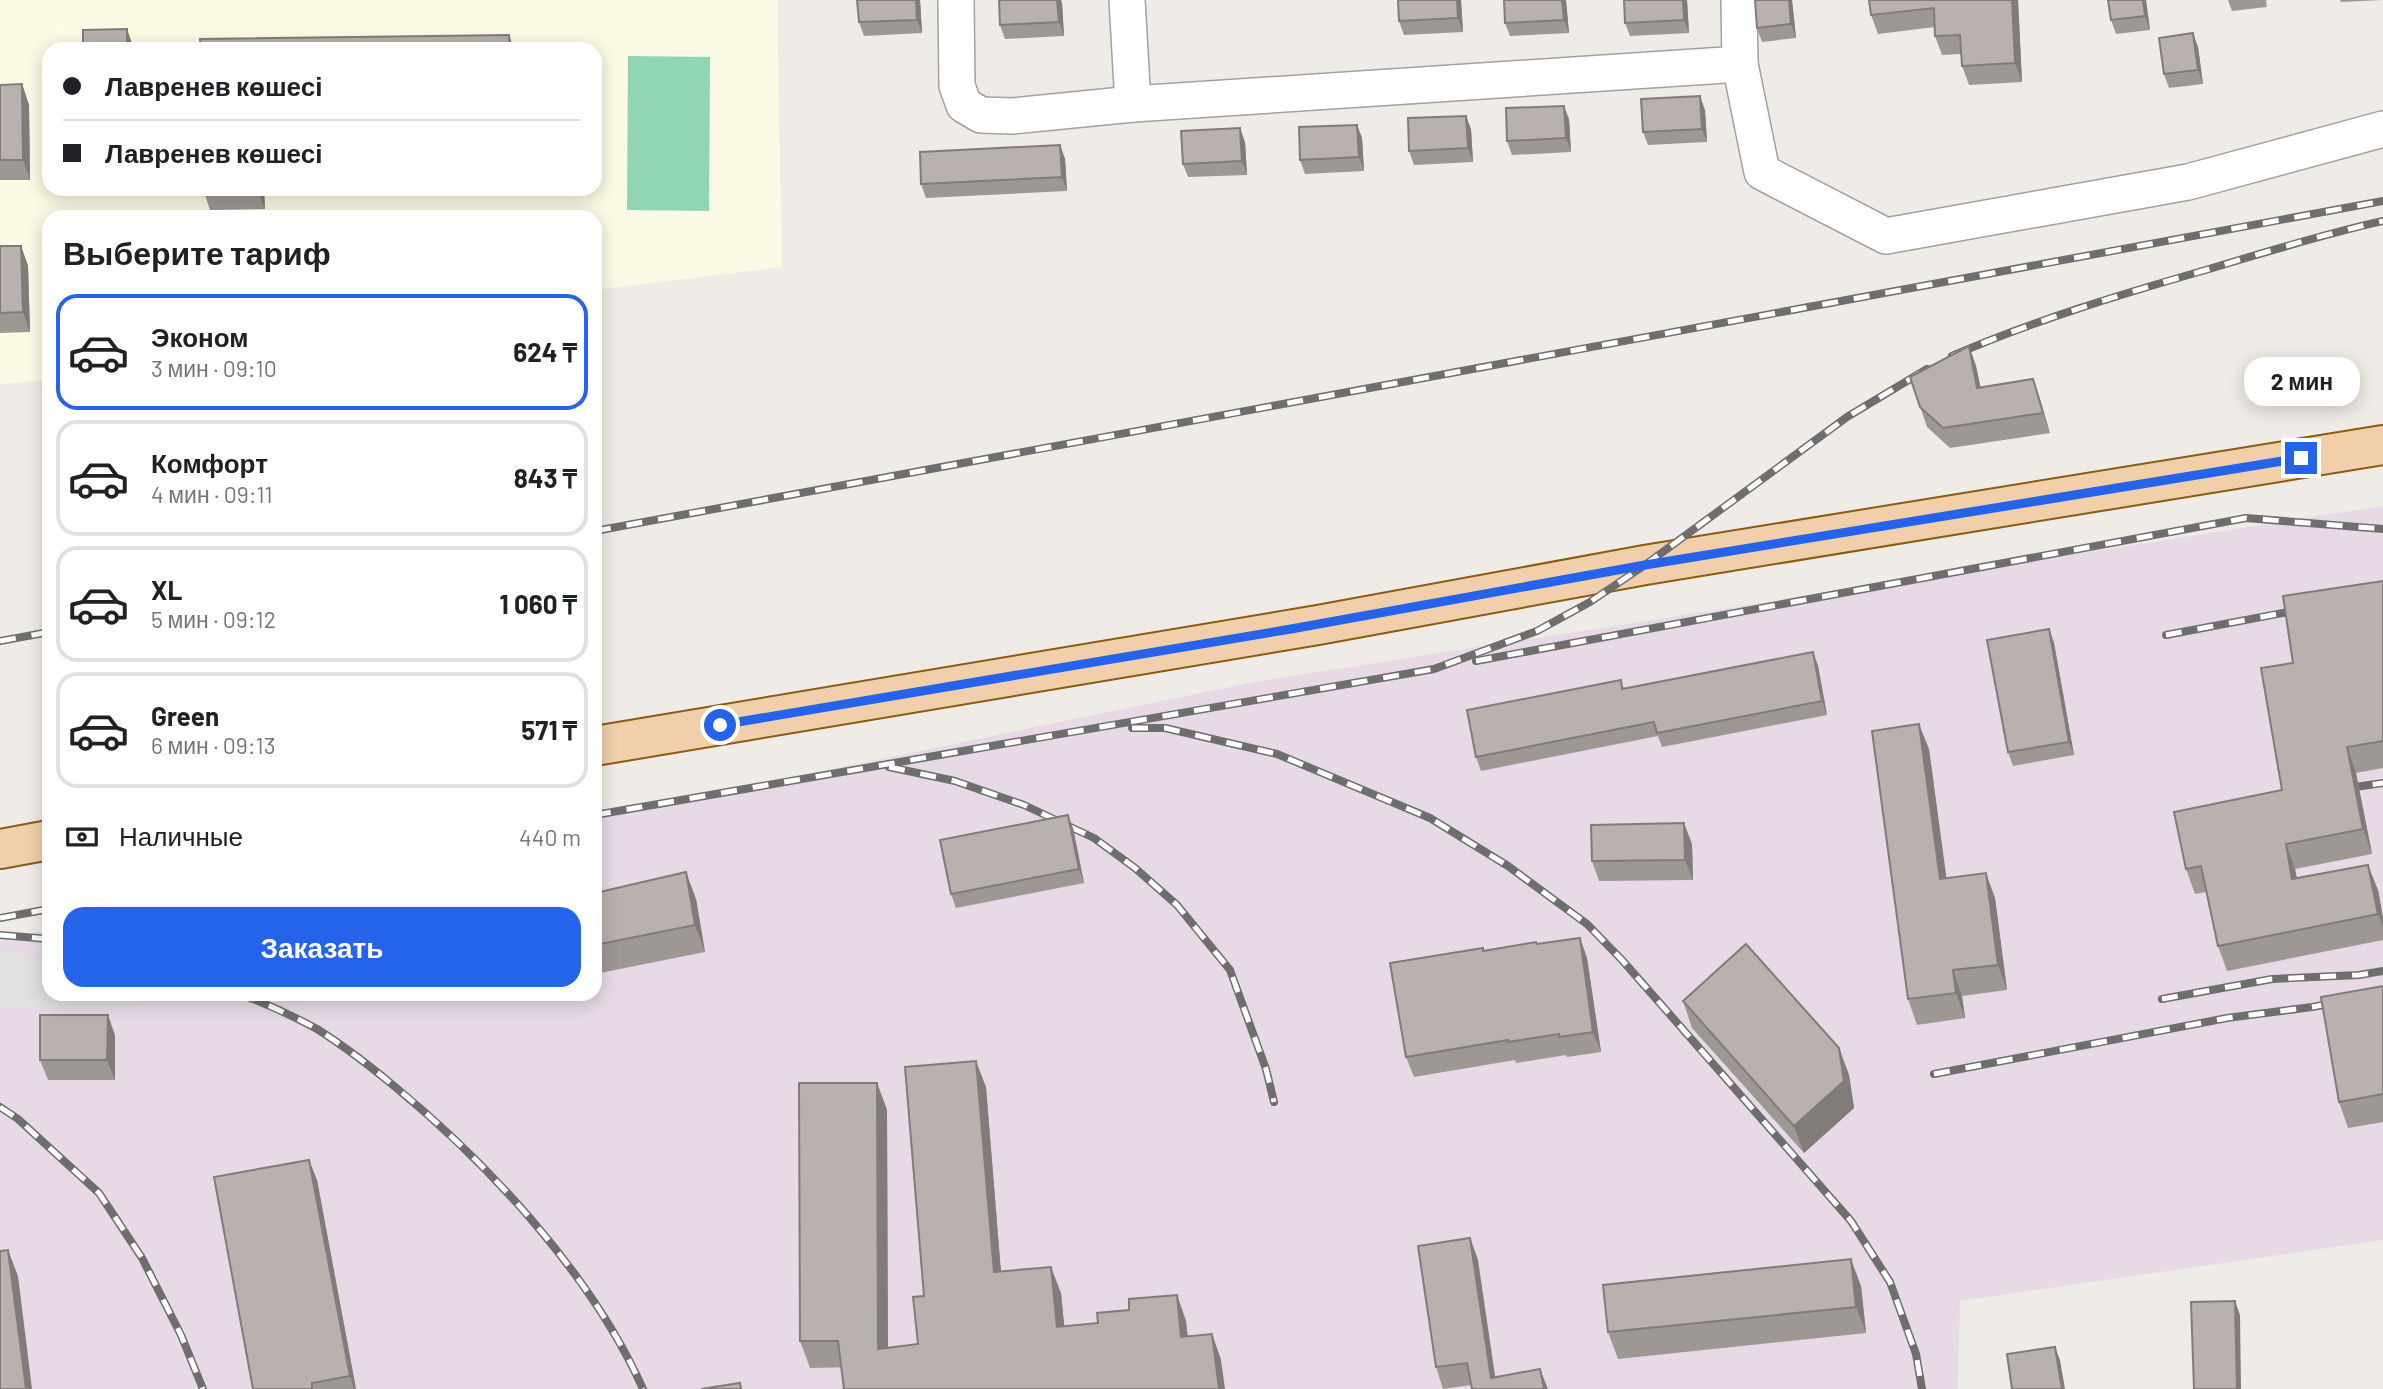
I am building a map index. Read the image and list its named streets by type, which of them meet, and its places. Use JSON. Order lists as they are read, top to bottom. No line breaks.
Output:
{"page":{"banner":["Лавренев көшесі","Лавренев көшесі"],"heading":"Выберите тариф","list":[{"name":"Эконом","note":"3 мин · 09:10","value":"624 ₸"},{"name":"Комфорт","note":"4 мин · 09:11","value":"843 ₸"},{"name":"XL","note":"5 мин · 09:12","value":"1 060 ₸"},{"name":"Green","note":"6 мин · 09:13","value":"571 ₸"}],"bubble":"2 мин","pay":["Наличные","440 m"],"buttons":"Заказать"}}
